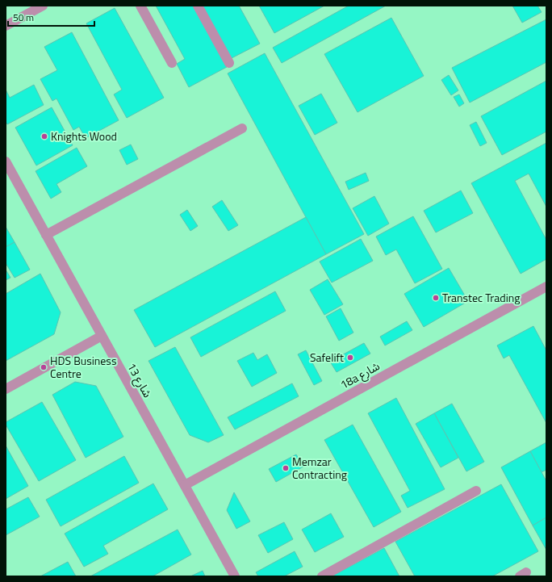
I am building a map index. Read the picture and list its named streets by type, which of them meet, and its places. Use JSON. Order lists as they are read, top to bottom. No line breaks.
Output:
{"streets":{"street":["18a شارع","شارع 13"]},"crossings":[["18a شارع","شارع 13"]],"places":["Knights Wood","Transtec Trading","Safelift","HDS Business Centre","Memzar Contracting"],"scale_bar":"50 m"}
